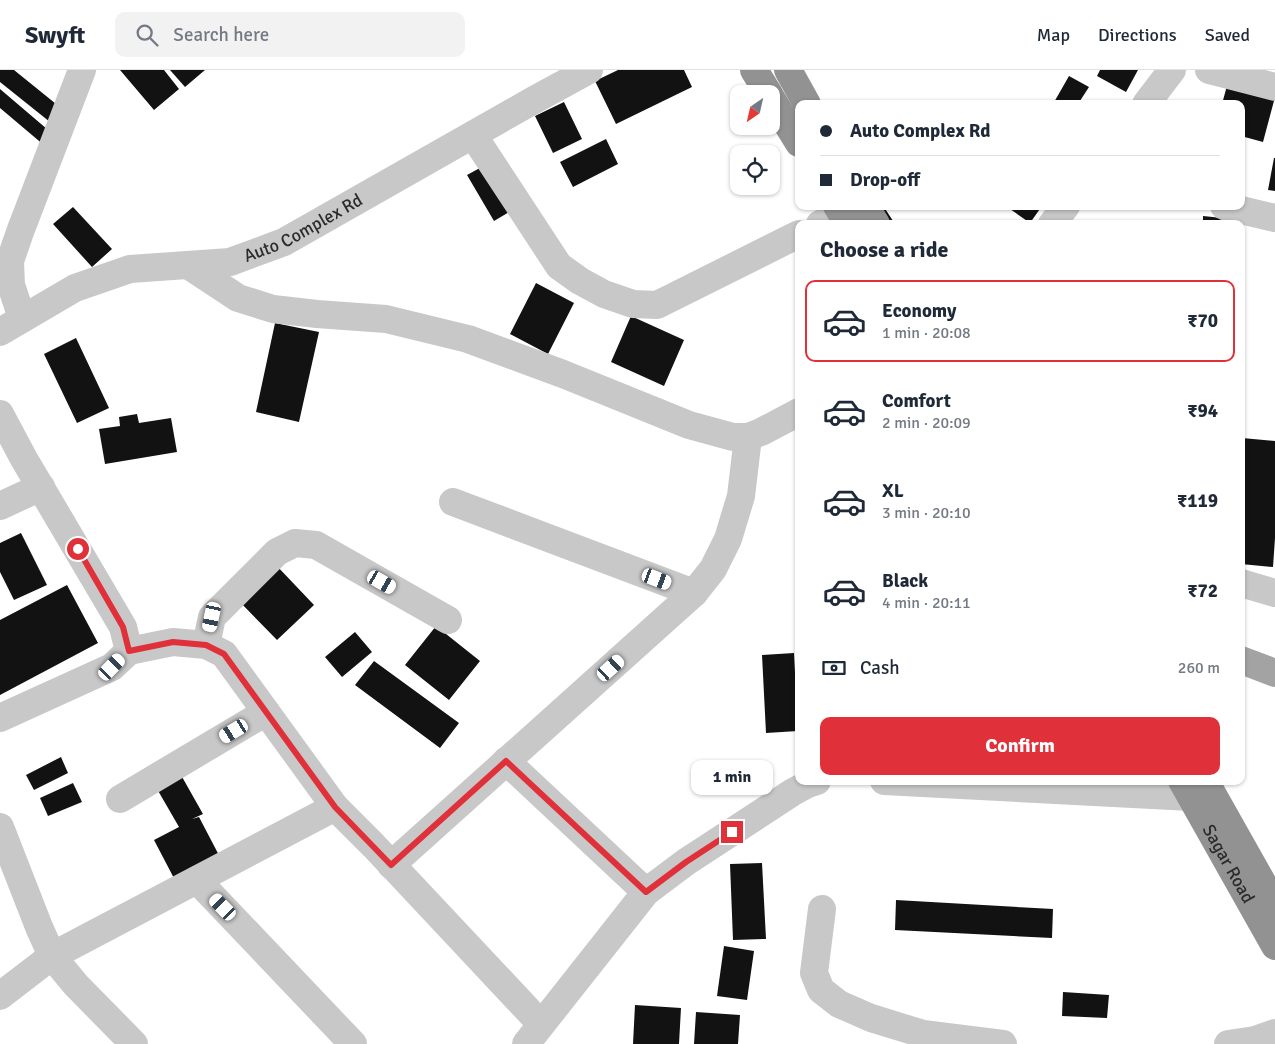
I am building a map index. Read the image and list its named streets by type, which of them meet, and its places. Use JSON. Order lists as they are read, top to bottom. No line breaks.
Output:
{"streets":{"highway":["Sagar Road"],"street":["Auto Complex Rd"]},"north":"bottom left","page":{"header":"Swyft","search":"Search here","nav":["Map","Directions","Saved"],"banner":["Auto Complex Rd","Drop-off"],"heading":"Choose a ride","list":[{"name":"Economy","note":"1 min · 20:08","value":"₹70"},{"name":"Comfort","note":"2 min · 20:09","value":"₹94"},{"name":"XL","note":"3 min · 20:10","value":"₹119"},{"name":"Black","note":"4 min · 20:11","value":"₹72"}],"pay":["Cash","260 m"],"buttons":"Confirm","bubble":"1 min"}}
